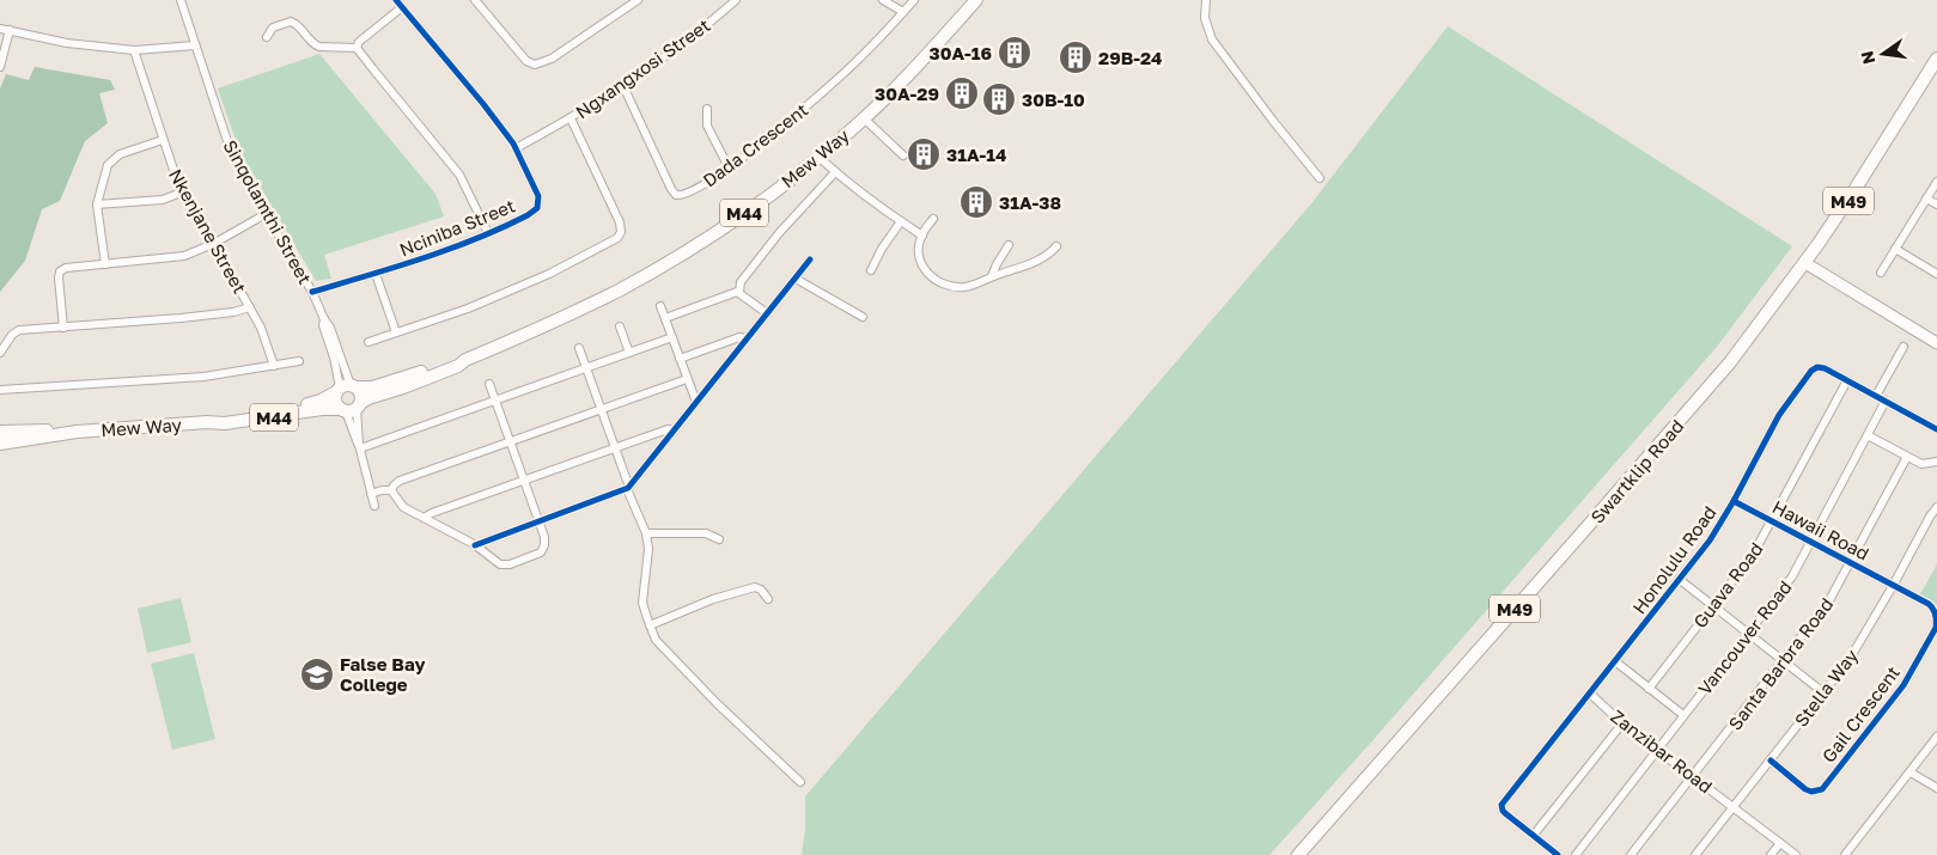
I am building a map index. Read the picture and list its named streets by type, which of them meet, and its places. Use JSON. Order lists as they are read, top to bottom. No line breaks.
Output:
{"streets":{"main road":["Mew Way","M49","M44","Swartklip Road"],"street":["Ngxangxosi Street","Dada Crescent","Sinqolamthi Street","Nciniba Street","Nkenjane Street","Hawaii Road","Honolulu Road","Guava Road","Vancouver Road","Santa Barbra Road","Stella Way","Gail Crescent","Zanzibar Road"]},"crossings":[["Ngxangxosi Street","Dada Crescent"],["Ngxangxosi Street","Nciniba Street"],["Mew Way","Sinqolamthi Street"],["Sinqolamthi Street","Nciniba Street"],["Hawaii Road","Honolulu Road"],["Hawaii Road","Guava Road"],["Hawaii Road","Vancouver Road"],["Hawaii Road","Santa Barbra Road"],["Hawaii Road","Stella Way"],["Hawaii Road","Gail Crescent"],["Honolulu Road","Guava Road"],["Honolulu Road","Vancouver Road"],["Honolulu Road","Zanzibar Road"],["Vancouver Road","Zanzibar Road"],["Santa Barbra Road","Zanzibar Road"],["Stella Way","Gail Crescent"],["Stella Way","Zanzibar Road"]],"places":{"building":["30A-16","29B-24","30A-29","30B-10","31A-14","31A-38"],"school or university":["False Bay College"]},"north":"left"}
